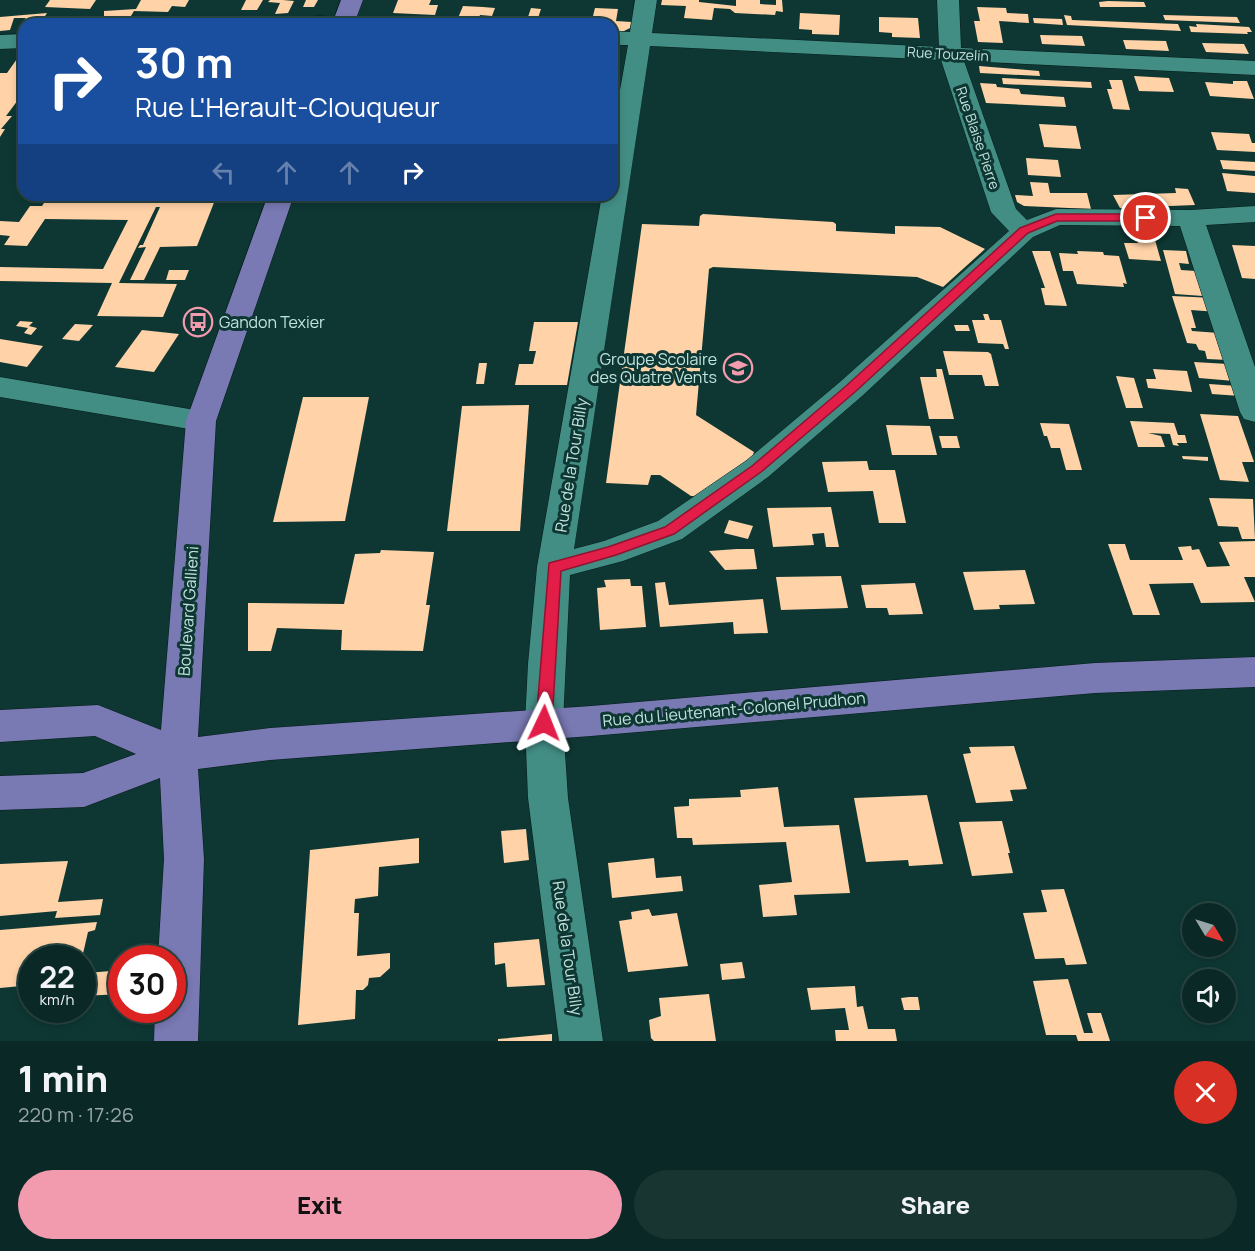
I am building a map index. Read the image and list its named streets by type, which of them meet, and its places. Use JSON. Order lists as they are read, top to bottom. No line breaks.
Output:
{"streets":{"main road":["Boulevard Gallieni","Rue du Lieutenant-Colonel Prudhon"],"street":["Rue Touzelin","Rue Blaise Pierre","Rue de la Tour Billy"]},"crossings":[["Rue Touzelin","Rue Blaise Pierre"],["Rue Touzelin","Rue de la Tour Billy"],["Rue de la Tour Billy","Rue du Lieutenant-Colonel Prudhon"],["Boulevard Gallieni","Rue du Lieutenant-Colonel Prudhon"]],"places":{"bus stop":["Gandon Texier"],"school or university":["Groupe Scolaire des Quatre Vents"]},"north":"bottom right","page":{"turn":["30 m","Rue L'Herault-Clouqueur"],"speed":"22 km/h","limit":"30","heading":["1 min","220 m · 17:26"],"buttons":["Exit","Share"]}}
